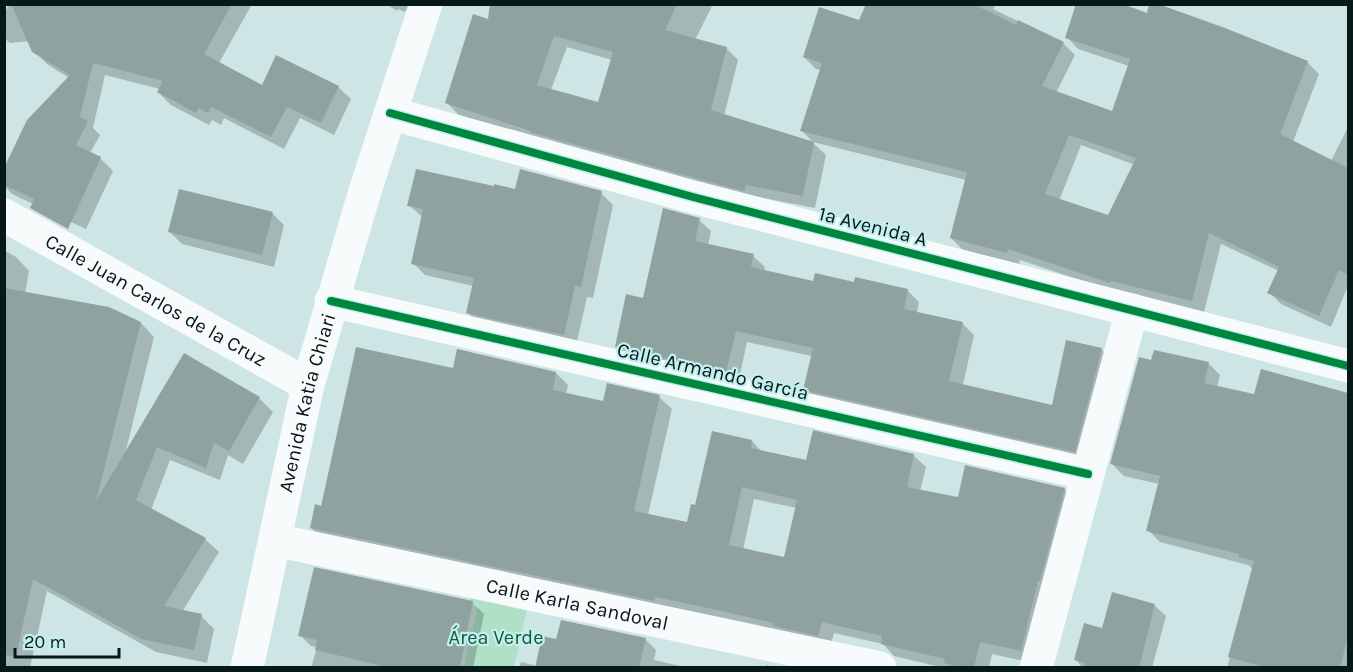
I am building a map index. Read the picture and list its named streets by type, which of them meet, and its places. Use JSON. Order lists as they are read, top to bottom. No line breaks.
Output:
{"streets":{"street":["1a Avenida A","Calle Juan Carlos de la Cruz","Calle Armando García","Avenida Katia Chiari","Calle Karla Sandoval"]},"crossings":[["1a Avenida A","Avenida Katia Chiari"],["Calle Juan Carlos de la Cruz","Avenida Katia Chiari"],["Calle Armando García","Avenida Katia Chiari"],["Avenida Katia Chiari","Calle Karla Sandoval"]],"parks":["Área Verde"],"scale_bar":"20 m"}
